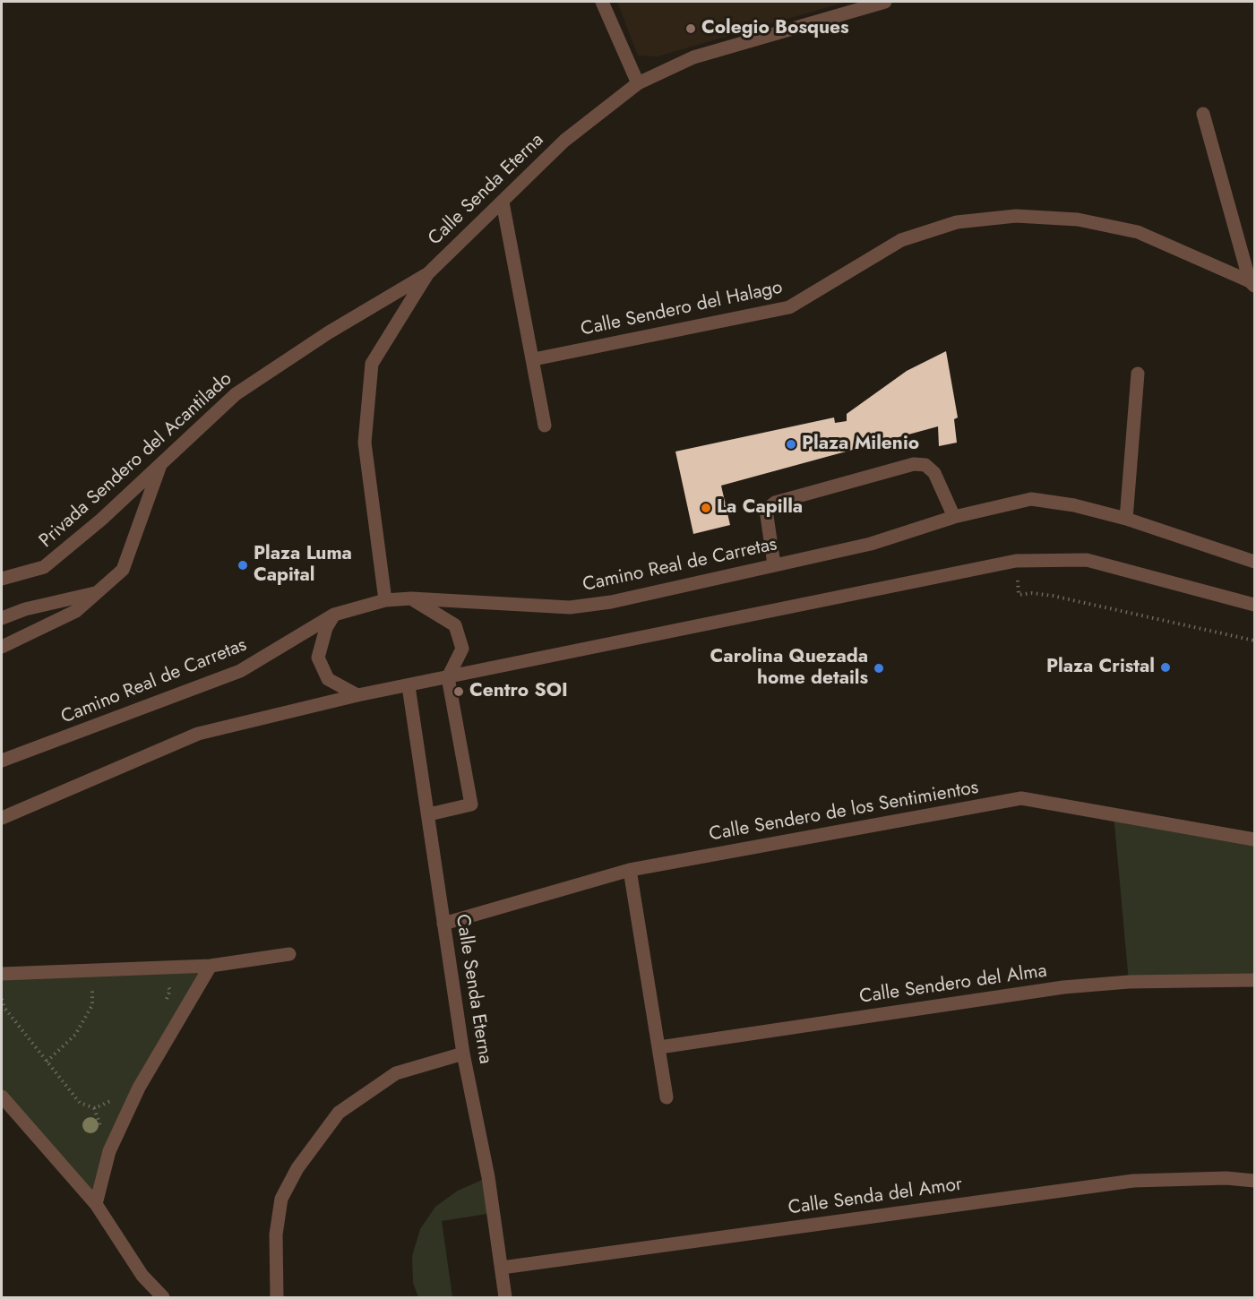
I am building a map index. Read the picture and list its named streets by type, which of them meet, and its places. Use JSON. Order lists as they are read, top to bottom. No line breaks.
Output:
{"streets":{"street":["Calle Senda Eterna","Calle Sendero del Halago","Privada Sendero del Acantilado","Camino Real de Carretas","Calle Sendero de los Sentimientos","Calle Sendero del Alma","Calle Senda del Amor"]},"crossings":[["Calle Senda Eterna","Privada Sendero del Acantilado"],["Calle Senda Eterna","Camino Real de Carretas"],["Calle Senda Eterna","Calle Sendero de los Sentimientos"],["Calle Senda Eterna","Calle Senda del Amor"]],"places":["Colegio Bosques","Plaza Milenio","La Capilla","Plaza Luma Capital","Plaza Cristal","Carolina Quezada home details","Centro SOI"]}
